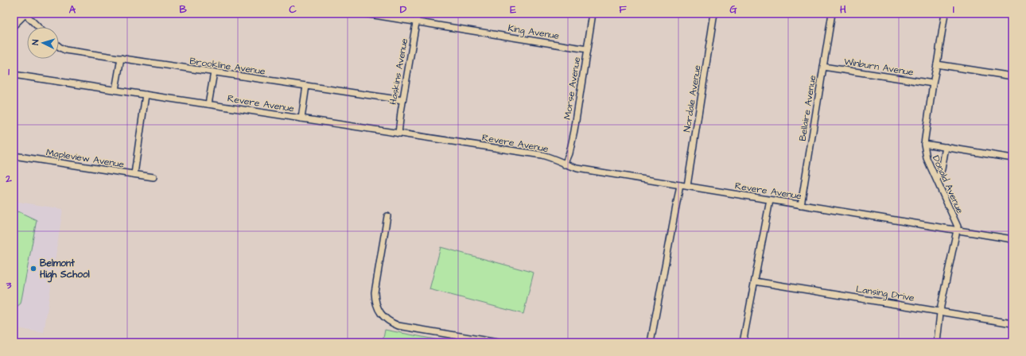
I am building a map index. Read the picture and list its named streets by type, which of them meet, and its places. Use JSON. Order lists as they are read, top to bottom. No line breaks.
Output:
{"streets":{"street":["King Avenue","Brookline Avenue","Winburn Avenue","Haskins Avenue","Morse Avenue","Nordale Avenue","Revere Avenue","Bellaire Avenue","Mapleview Avenue","Donald Avenue","Lansing Drive"]},"crossings":[["King Avenue","Haskins Avenue"],["King Avenue","Morse Avenue"],["Brookline Avenue","Haskins Avenue"],["Winburn Avenue","Bellaire Avenue"],["Winburn Avenue","Donald Avenue"],["Haskins Avenue","Revere Avenue"],["Morse Avenue","Revere Avenue"],["Nordale Avenue","Revere Avenue"],["Revere Avenue","Bellaire Avenue"],["Revere Avenue","Donald Avenue"],["Donald Avenue","Lansing Drive"]],"places":["Belmont High School"],"north":"left","grid":{"columns":["A","B","C","D","E","F","G","H","I"],"rows":["1","2","3"]}}
